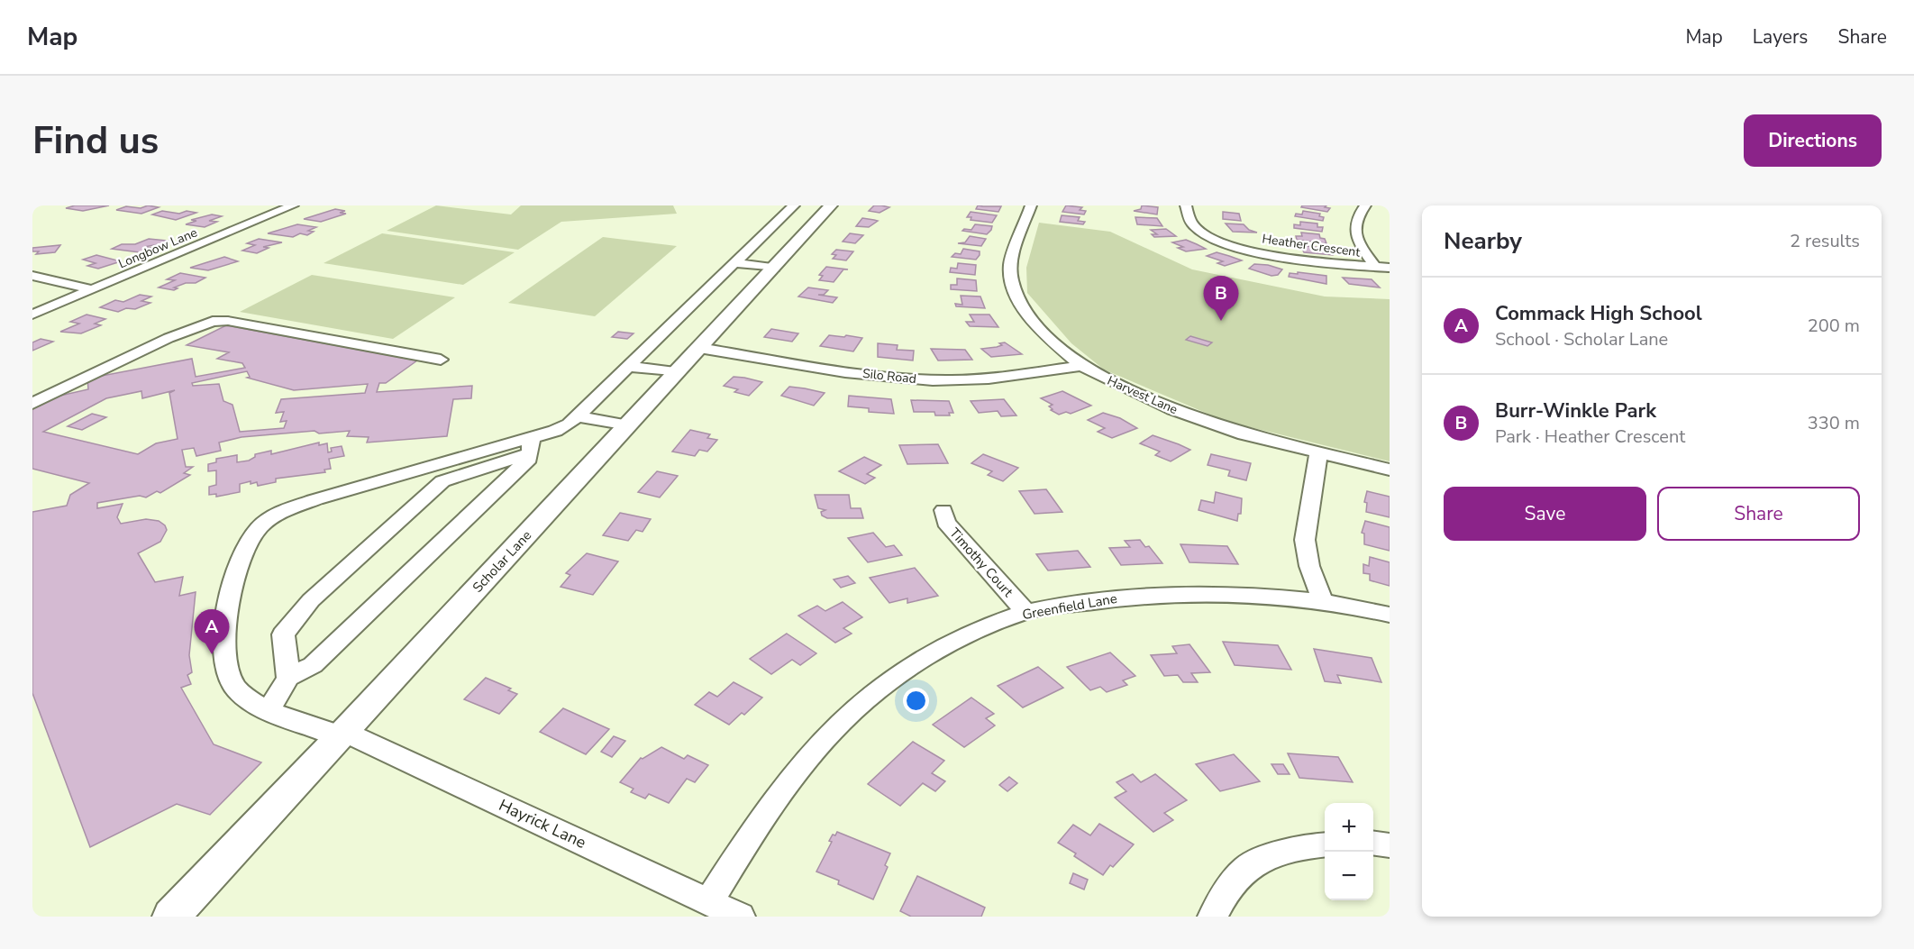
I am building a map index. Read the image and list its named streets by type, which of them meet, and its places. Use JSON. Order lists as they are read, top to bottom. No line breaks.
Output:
{"streets":{"street":["Heather Crescent","Longbow Lane","Silo Road","Harvest Lane","Scholar Lane","Timothy Court","Greenfield Lane","Hayrick Lane"]},"crossings":[["Silo Road","Harvest Lane"],["Silo Road","Scholar Lane"],["Scholar Lane","Hayrick Lane"],["Timothy Court","Greenfield Lane"],["Greenfield Lane","Hayrick Lane"]],"page":{"header":"Map","nav":["Map","Layers","Share"],"buttons":["Directions",["Save","Share"]],"title":"Find us","heading":["Nearby","2 results"],"pins":["B","A"],"list":[{"mark":"A","name":"Commack High School","note":"School · Scholar Lane","value":"200 m"},{"mark":"B","name":"Burr-Winkle Park","note":"Park · Heather Crescent","value":"330 m"}],"map_buttons":["+","−"]}}
